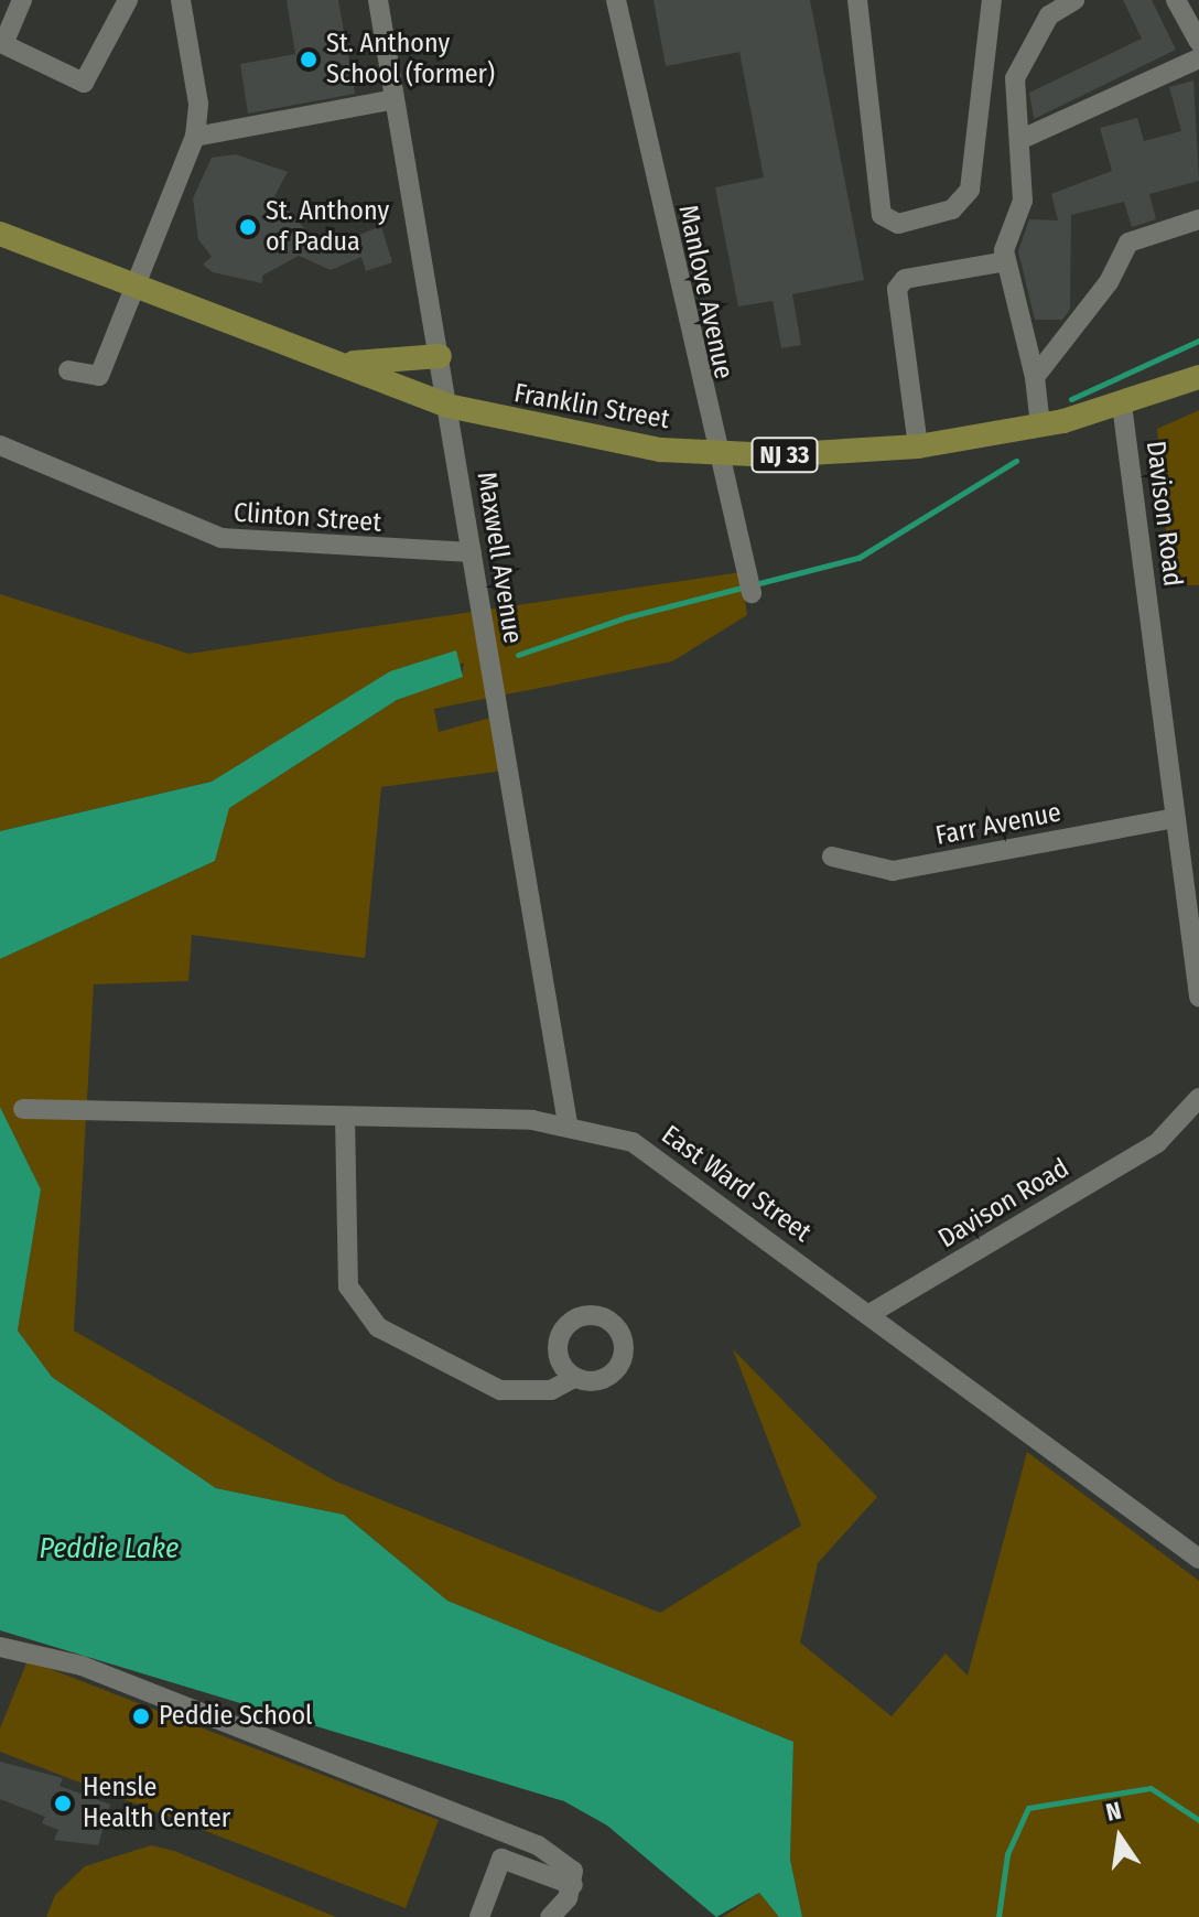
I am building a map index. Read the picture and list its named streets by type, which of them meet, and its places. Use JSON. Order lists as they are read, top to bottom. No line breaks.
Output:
{"streets":{"main road":["Franklin Street","NJ 33"],"street":["Manlove Avenue","Davison Road","Clinton Street","Maxwell Avenue","Farr Avenue","East Ward Street"]},"crossings":[["Manlove Avenue","Franklin Street"],["Franklin Street","Davison Road"],["Franklin Street","Maxwell Avenue"],["Davison Road","Farr Avenue"],["Davison Road","East Ward Street"],["Clinton Street","Maxwell Avenue"],["Maxwell Avenue","East Ward Street"]],"water":["Peddie Lake"],"places":["St. Anthony School (former)","St. Anthony of Padua","Peddie School","Hensle Health Center"],"north":"top"}
